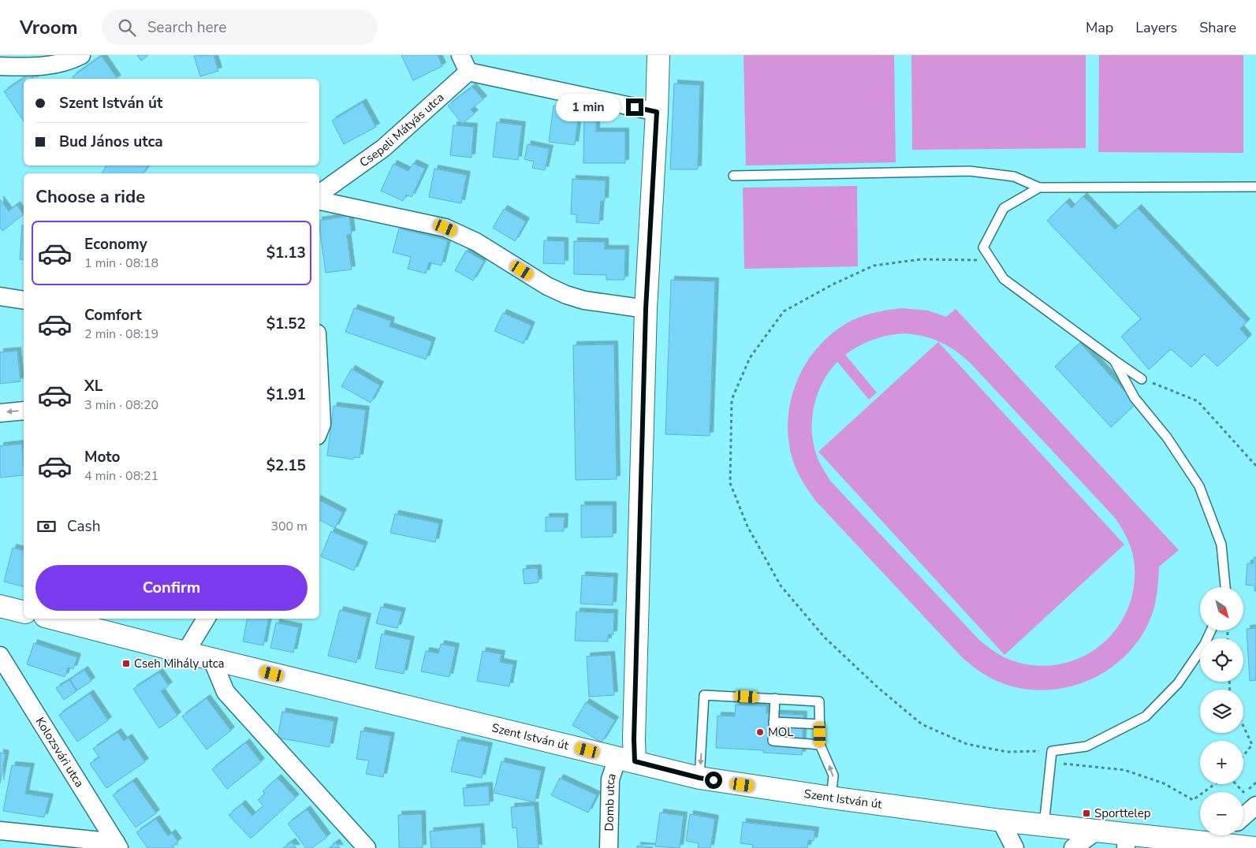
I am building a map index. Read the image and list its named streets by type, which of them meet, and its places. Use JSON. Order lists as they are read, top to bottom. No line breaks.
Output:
{"streets":{"street":["Csepeli Mátyás utca","Szent István út","Kolozsvári utca","Domb utca"]},"crossings":[["Szent István út","Domb utca"]],"places":{"transit":["Cseh Mihály utca","Sporttelep"],"other":["MOL"]},"north":"bottom right","page":{"header":"Vroom","search":"Search here","nav":["Map","Layers","Share"],"banner":["Szent István út","Bud János utca"],"bubble":"1 min","heading":"Choose a ride","list":[{"name":"Economy","note":"1 min · 08:18","value":"$1.13"},{"name":"Comfort","note":"2 min · 08:19","value":"$1.52"},{"name":"XL","note":"3 min · 08:20","value":"$1.91"},{"name":"Moto","note":"4 min · 08:21","value":"$2.15"}],"pay":["Cash","300 m"],"buttons":"Confirm","map_buttons":["+","−"]}}
